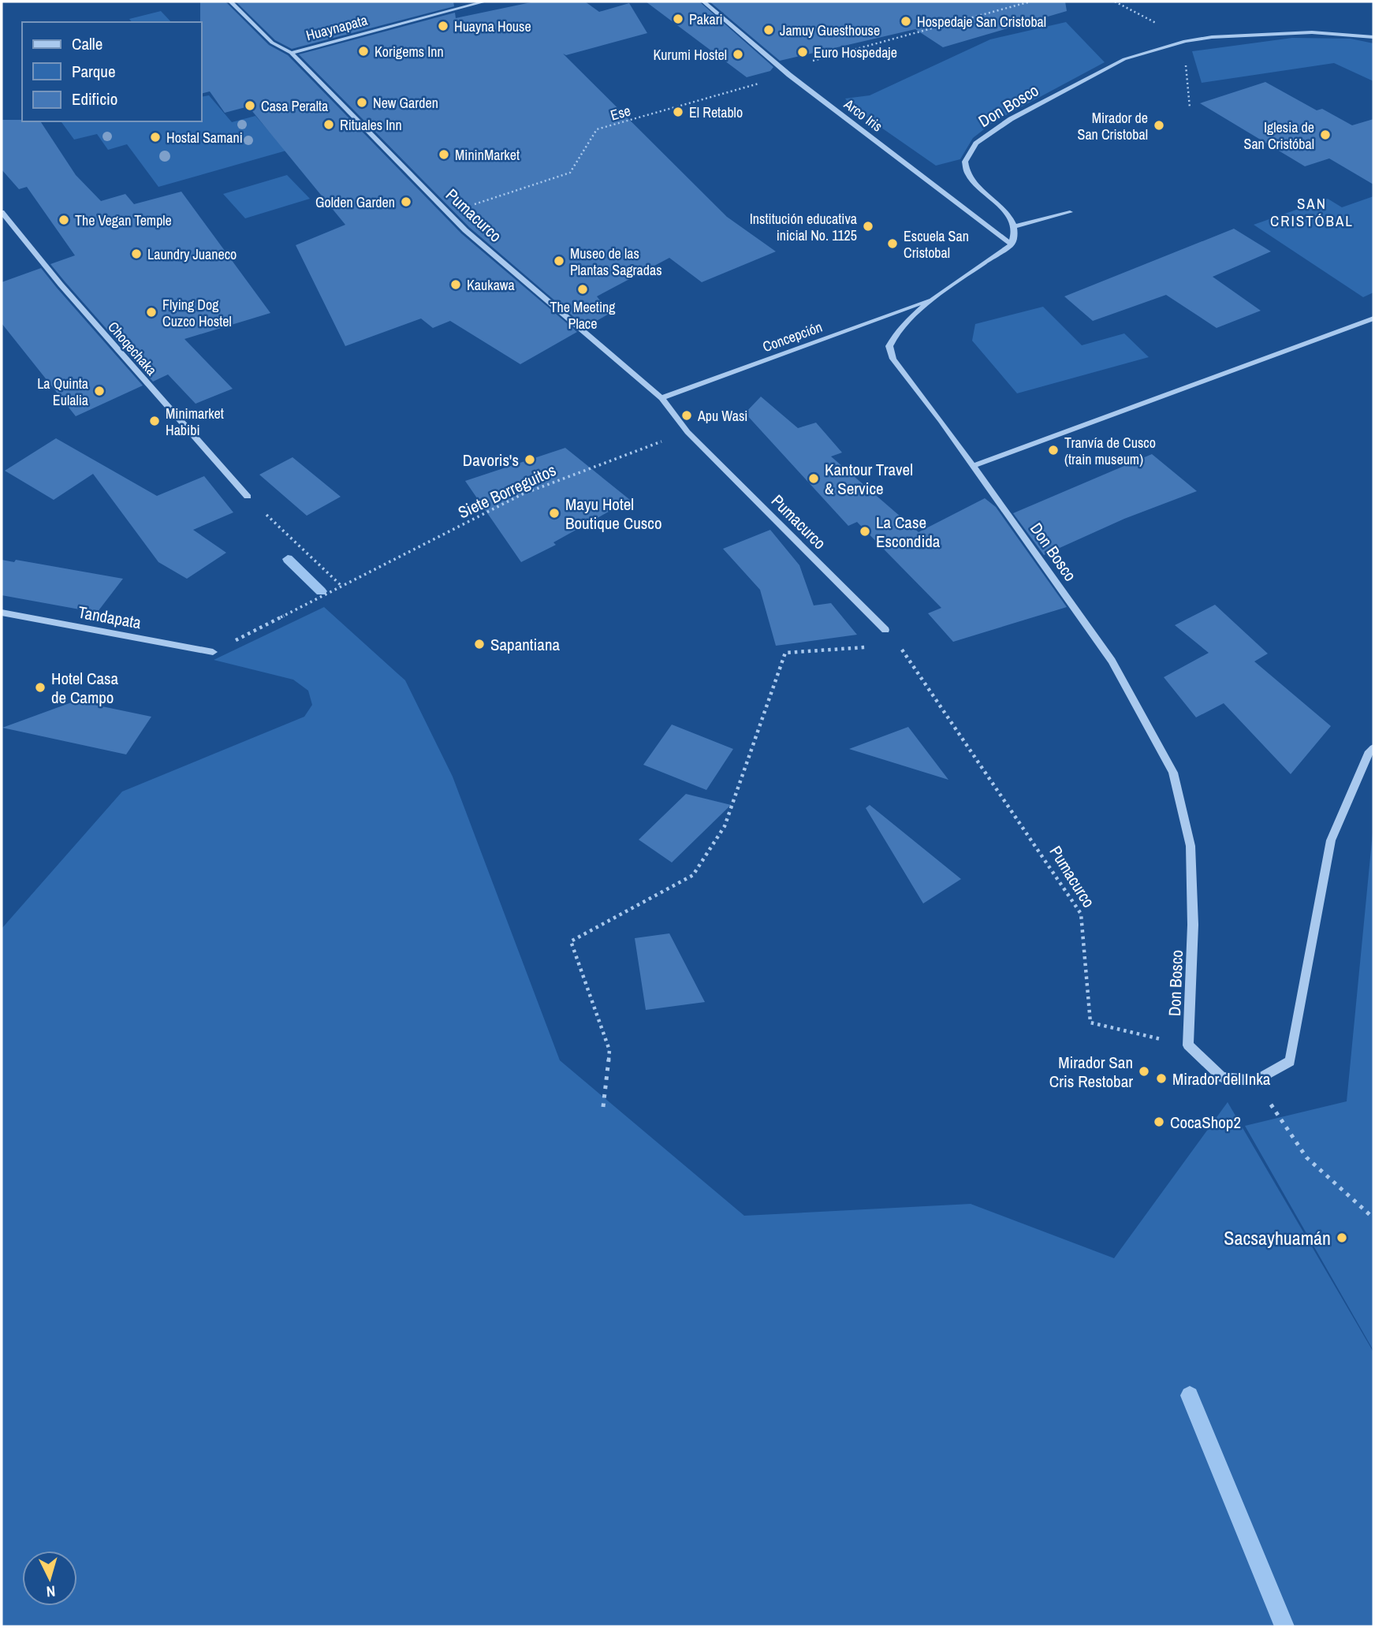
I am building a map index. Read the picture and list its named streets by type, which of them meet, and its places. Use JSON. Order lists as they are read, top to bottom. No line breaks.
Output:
{"streets":{"street":["Huaynapata","Don Bosco","Arco Iris","Pumacurco","Concepción","Choqechaka","Tandapata"],"path":["Ese","Siete Borreguitos"]},"crossings":[["Huaynapata","Pumacurco"],["Don Bosco","Arco Iris"],["Don Bosco","Pumacurco"],["Don Bosco","Concepción"],["Ese","Arco Iris"],["Ese","Pumacurco"],["Pumacurco","Concepción"],["Pumacurco","Siete Borreguitos"],["Siete Borreguitos","Tandapata"]],"districts":["SAN CRISTÓBAL"],"places":["Pakari","Hospedaje San Cristobal","Huayna House","Jamuy Guesthouse","Korigems Inn","Euro Hospedaje","Kurumi Hostel","New Garden","Casa Peralta","El Retablo","Rituales Inn","Mirador de San Cristobal","Iglesia de San Cristóbal","Hostal Samani","MininMarket","Golden Garden","The Vegan Temple","Institución educativa inicial No. 1125","Escuela San Cristobal","Laundry Juaneco","Museo de las Plantas Sagradas","Kaukawa","The Meeting Place","Flying Dog Cuzco Hostel","La Quinta Eulalia","Apu Wasi","Minimarket Habibi","Tranvía de Cusco (train museum)","Davoris's","Kantour Travel & Service","Mayu Hotel Boutique Cusco","La Case Escondida","Sapantiana","Hotel Casa de Campo","Mirador San Cris Restobar","Mirador del Inka","CocaShop2","Sacsayhuamán"],"legend":["Calle","Parque","Edificio"],"north":"bottom"}
